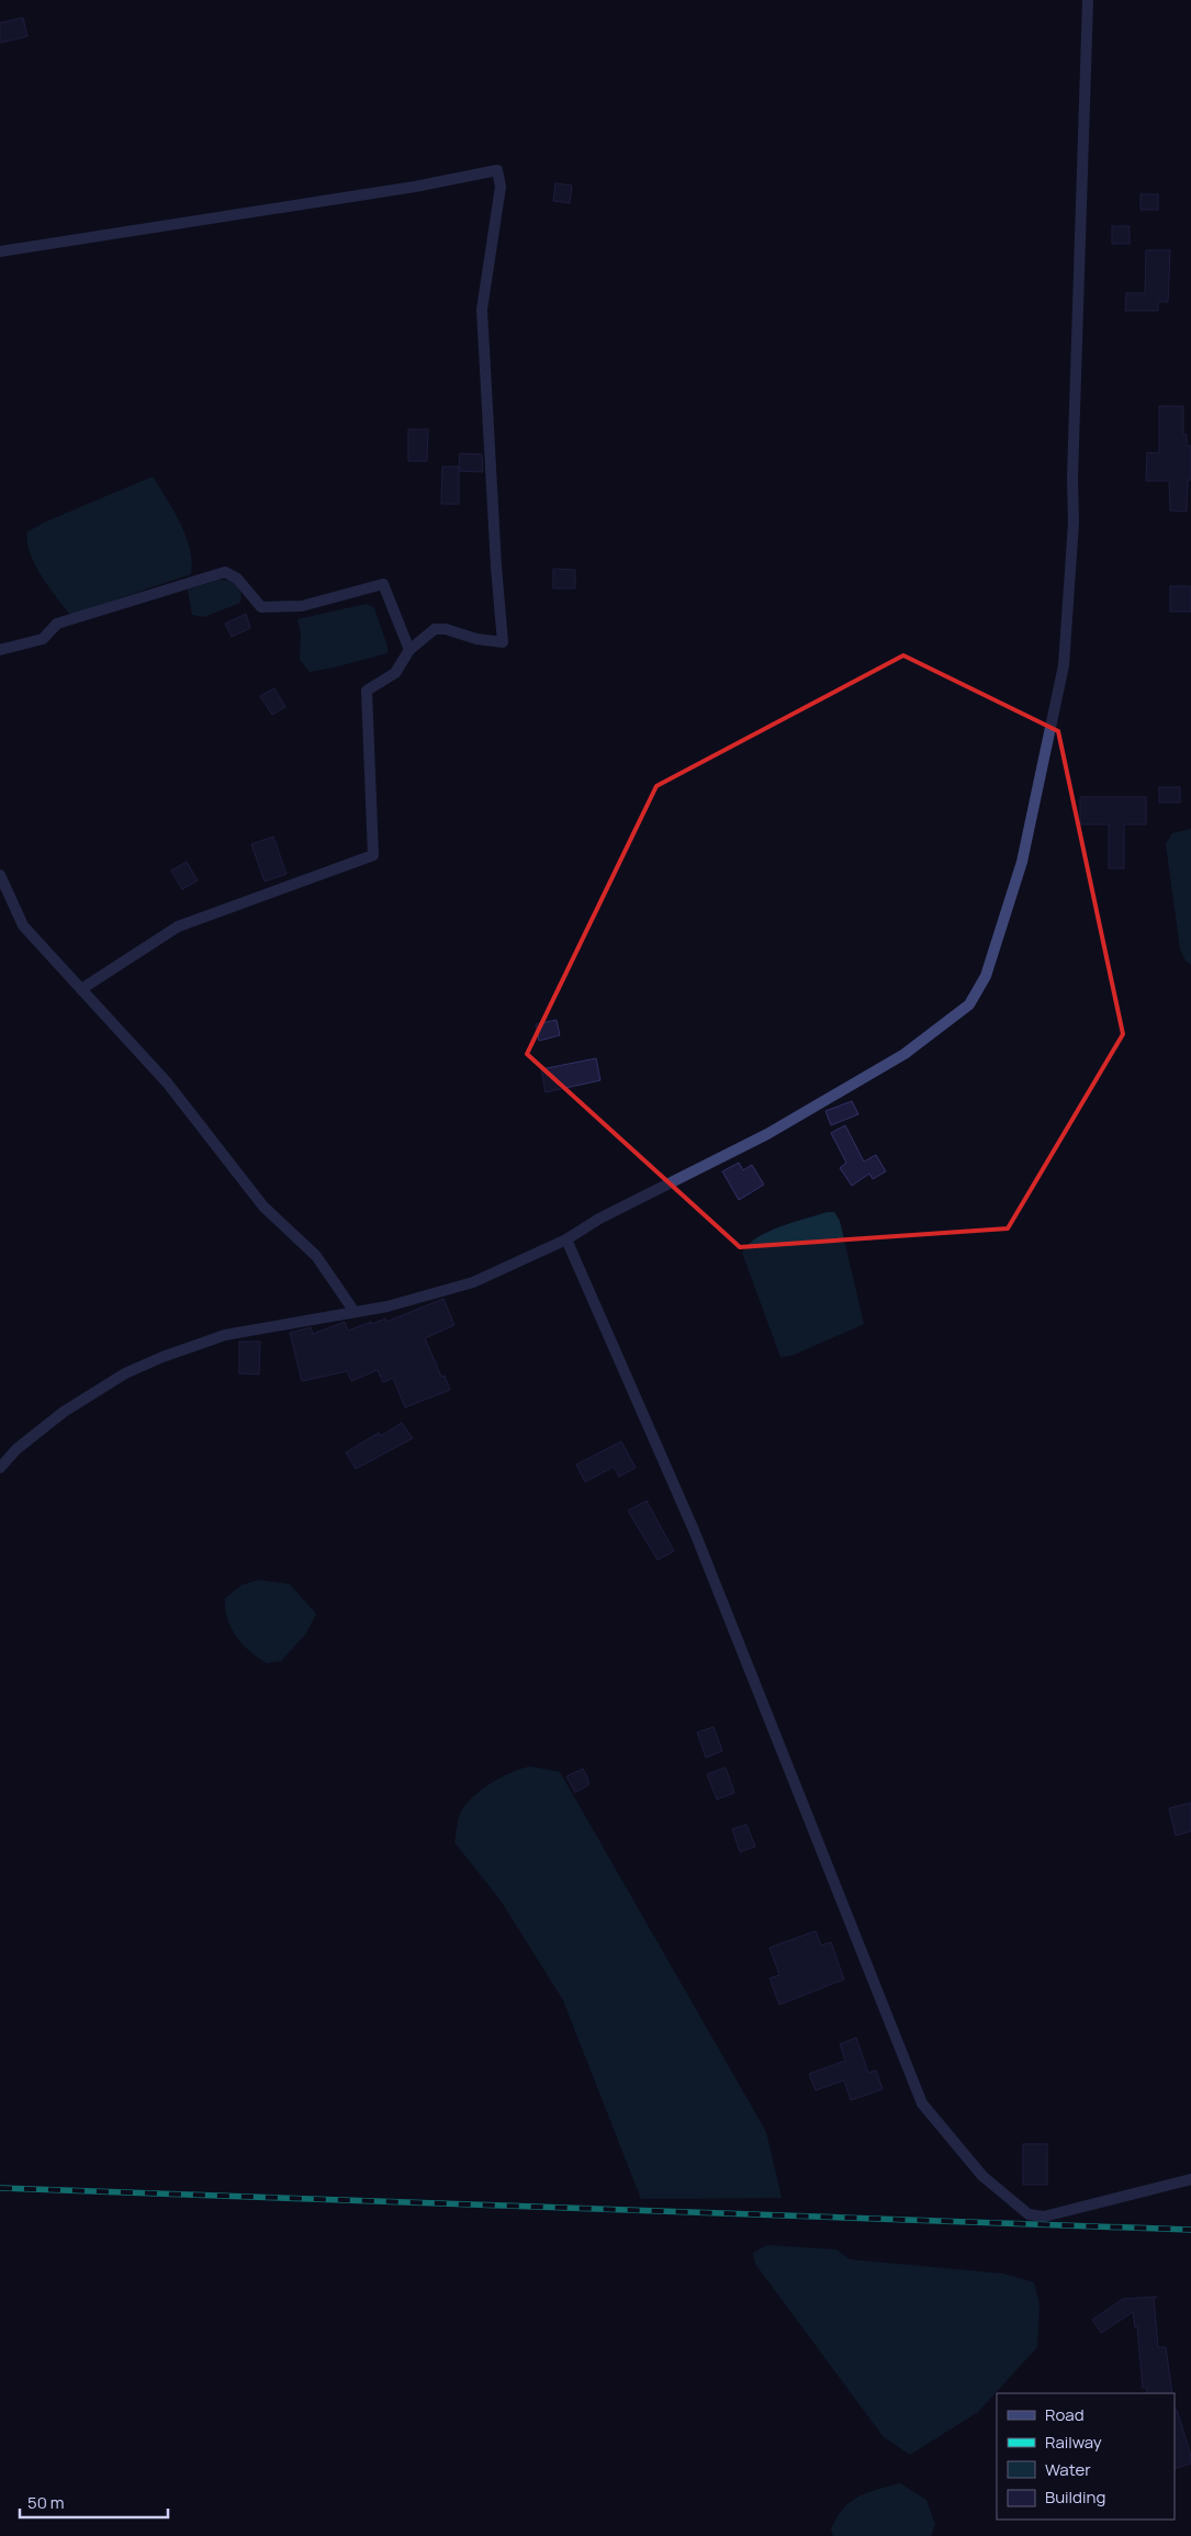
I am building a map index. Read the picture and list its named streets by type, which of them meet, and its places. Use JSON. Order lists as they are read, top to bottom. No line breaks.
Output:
{"legend":["Road","Railway","Water","Building"],"scale_bar":"50 m"}
